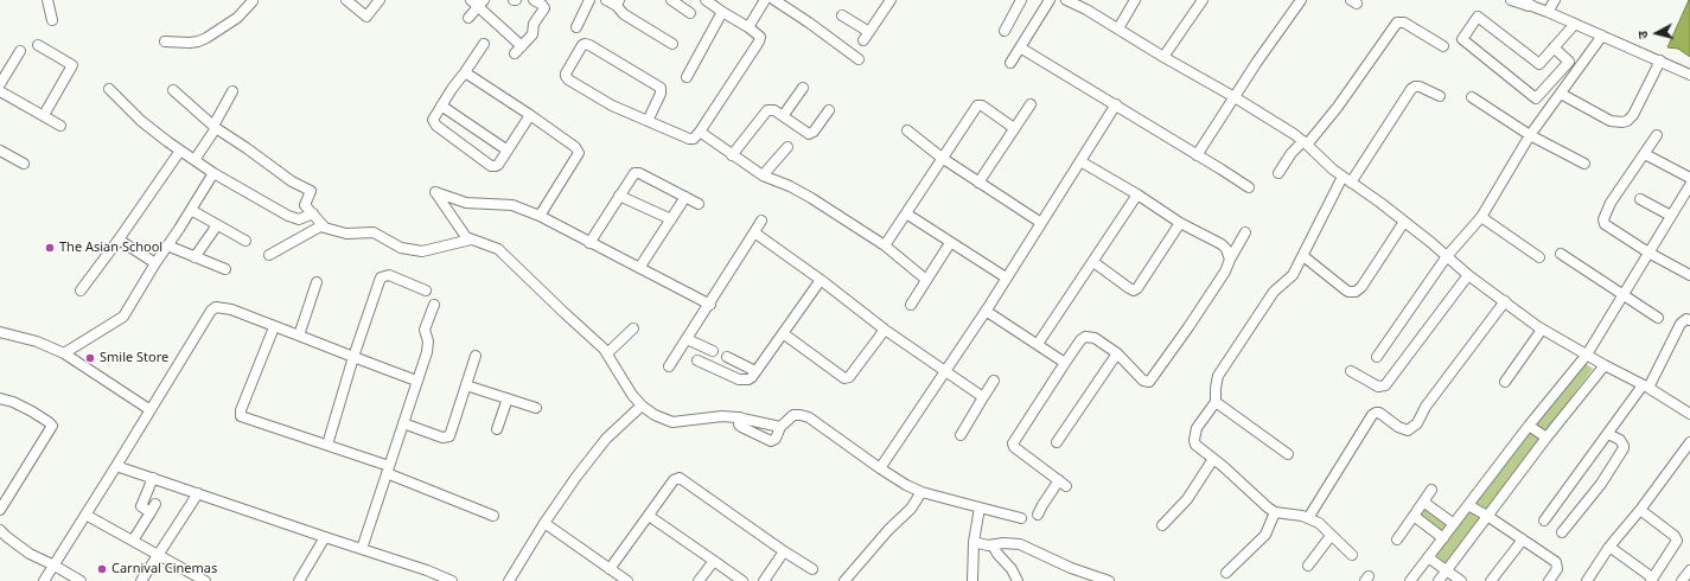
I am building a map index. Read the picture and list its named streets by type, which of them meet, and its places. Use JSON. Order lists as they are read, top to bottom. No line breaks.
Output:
{"places":["The Asian School","Smile Store","Carnival Cinemas"],"north":"left"}
